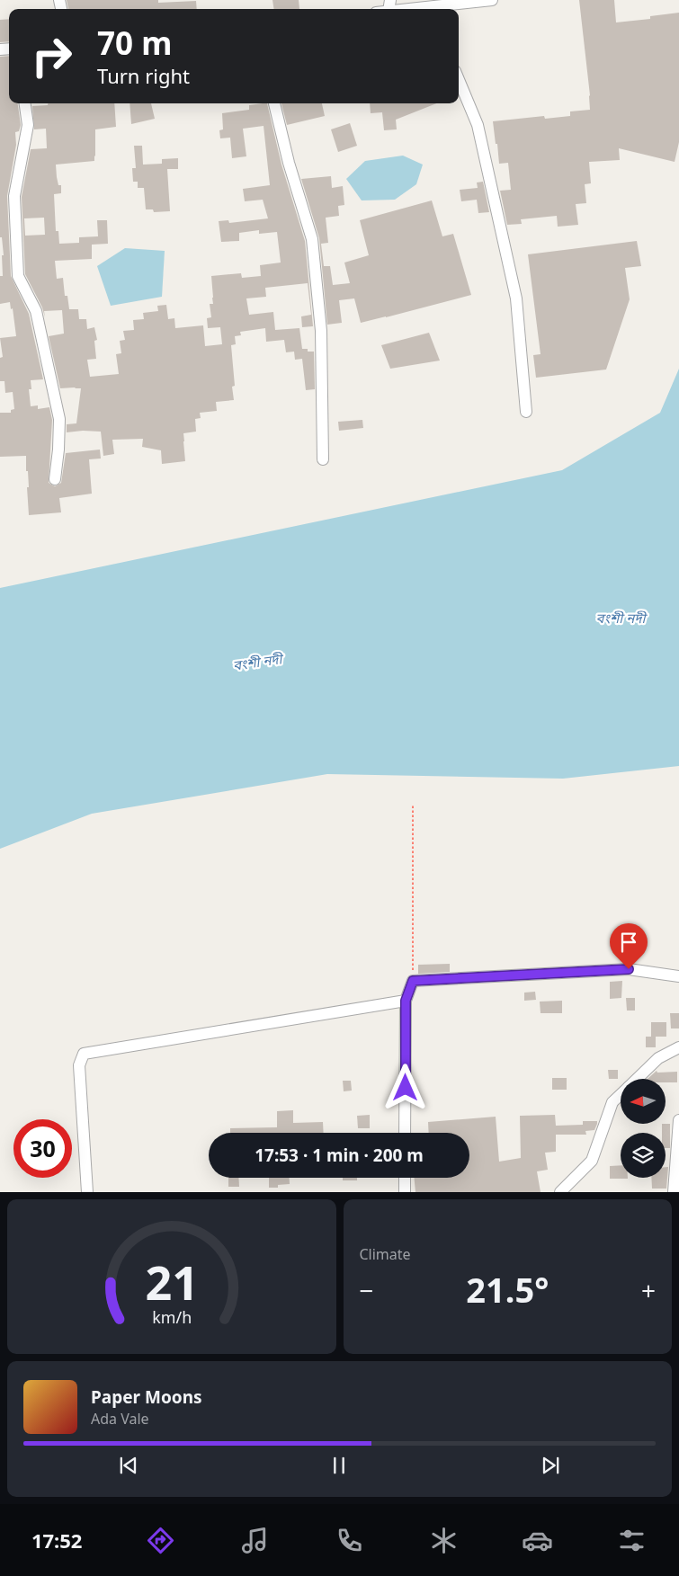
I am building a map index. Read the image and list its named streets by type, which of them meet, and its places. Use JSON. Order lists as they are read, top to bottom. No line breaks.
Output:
{"water":["বংশী নদী"],"north":"left","page":{"turn":["70 m","Turn right"],"limit":"30","trip":"17:53 · 1 min · 200 m","tile":"Climate","heat":["−","21.5°","+"],"song":["Paper Moons","Ada Vale"],"tabs":"17:52","gauge":["21","km/h"]}}
